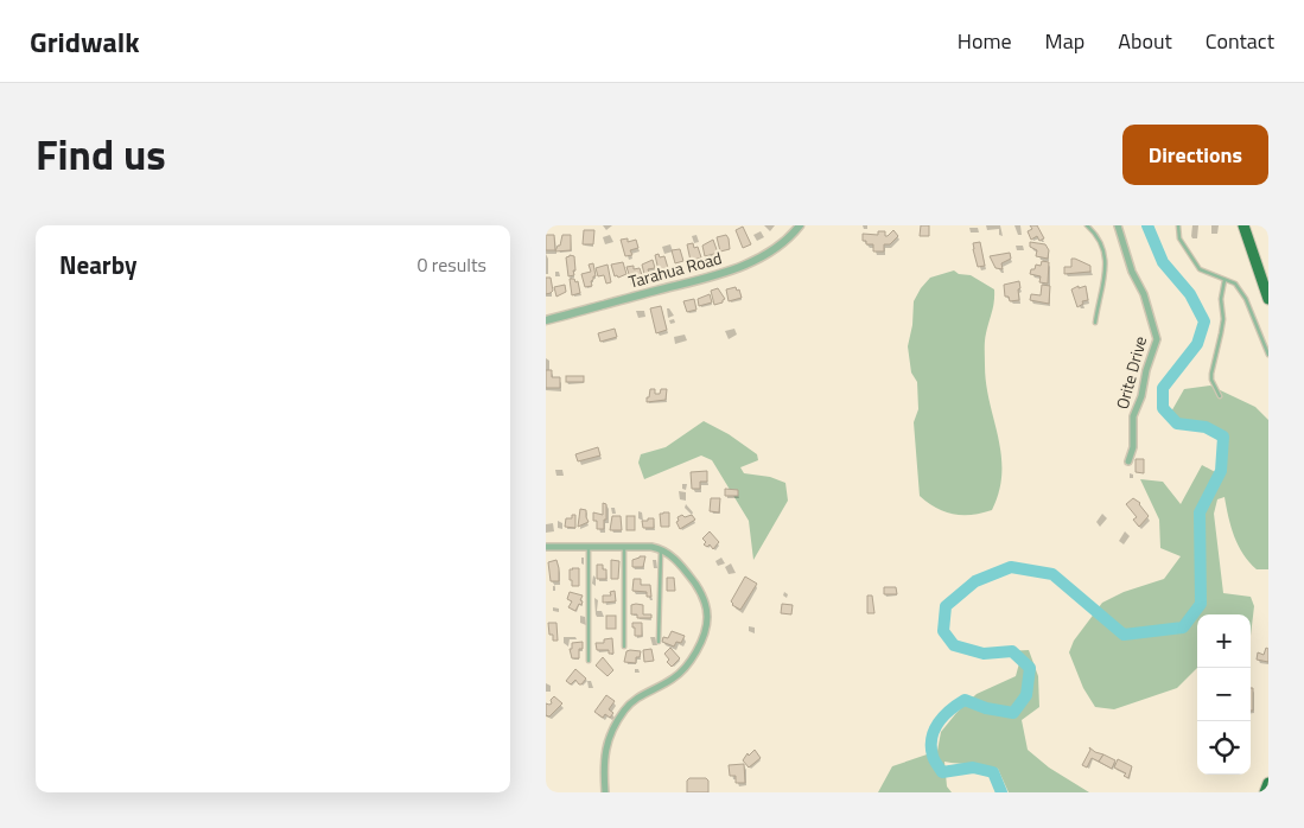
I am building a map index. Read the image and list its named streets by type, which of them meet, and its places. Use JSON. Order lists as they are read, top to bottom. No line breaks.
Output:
{"streets":{"street":["Tarahua Road","Orite Drive"]},"page":{"header":"Gridwalk","nav":["Home","Map","About","Contact"],"title":"Find us","buttons":"Directions","heading":["Nearby","0 results"],"map_buttons":["+","−"]}}
